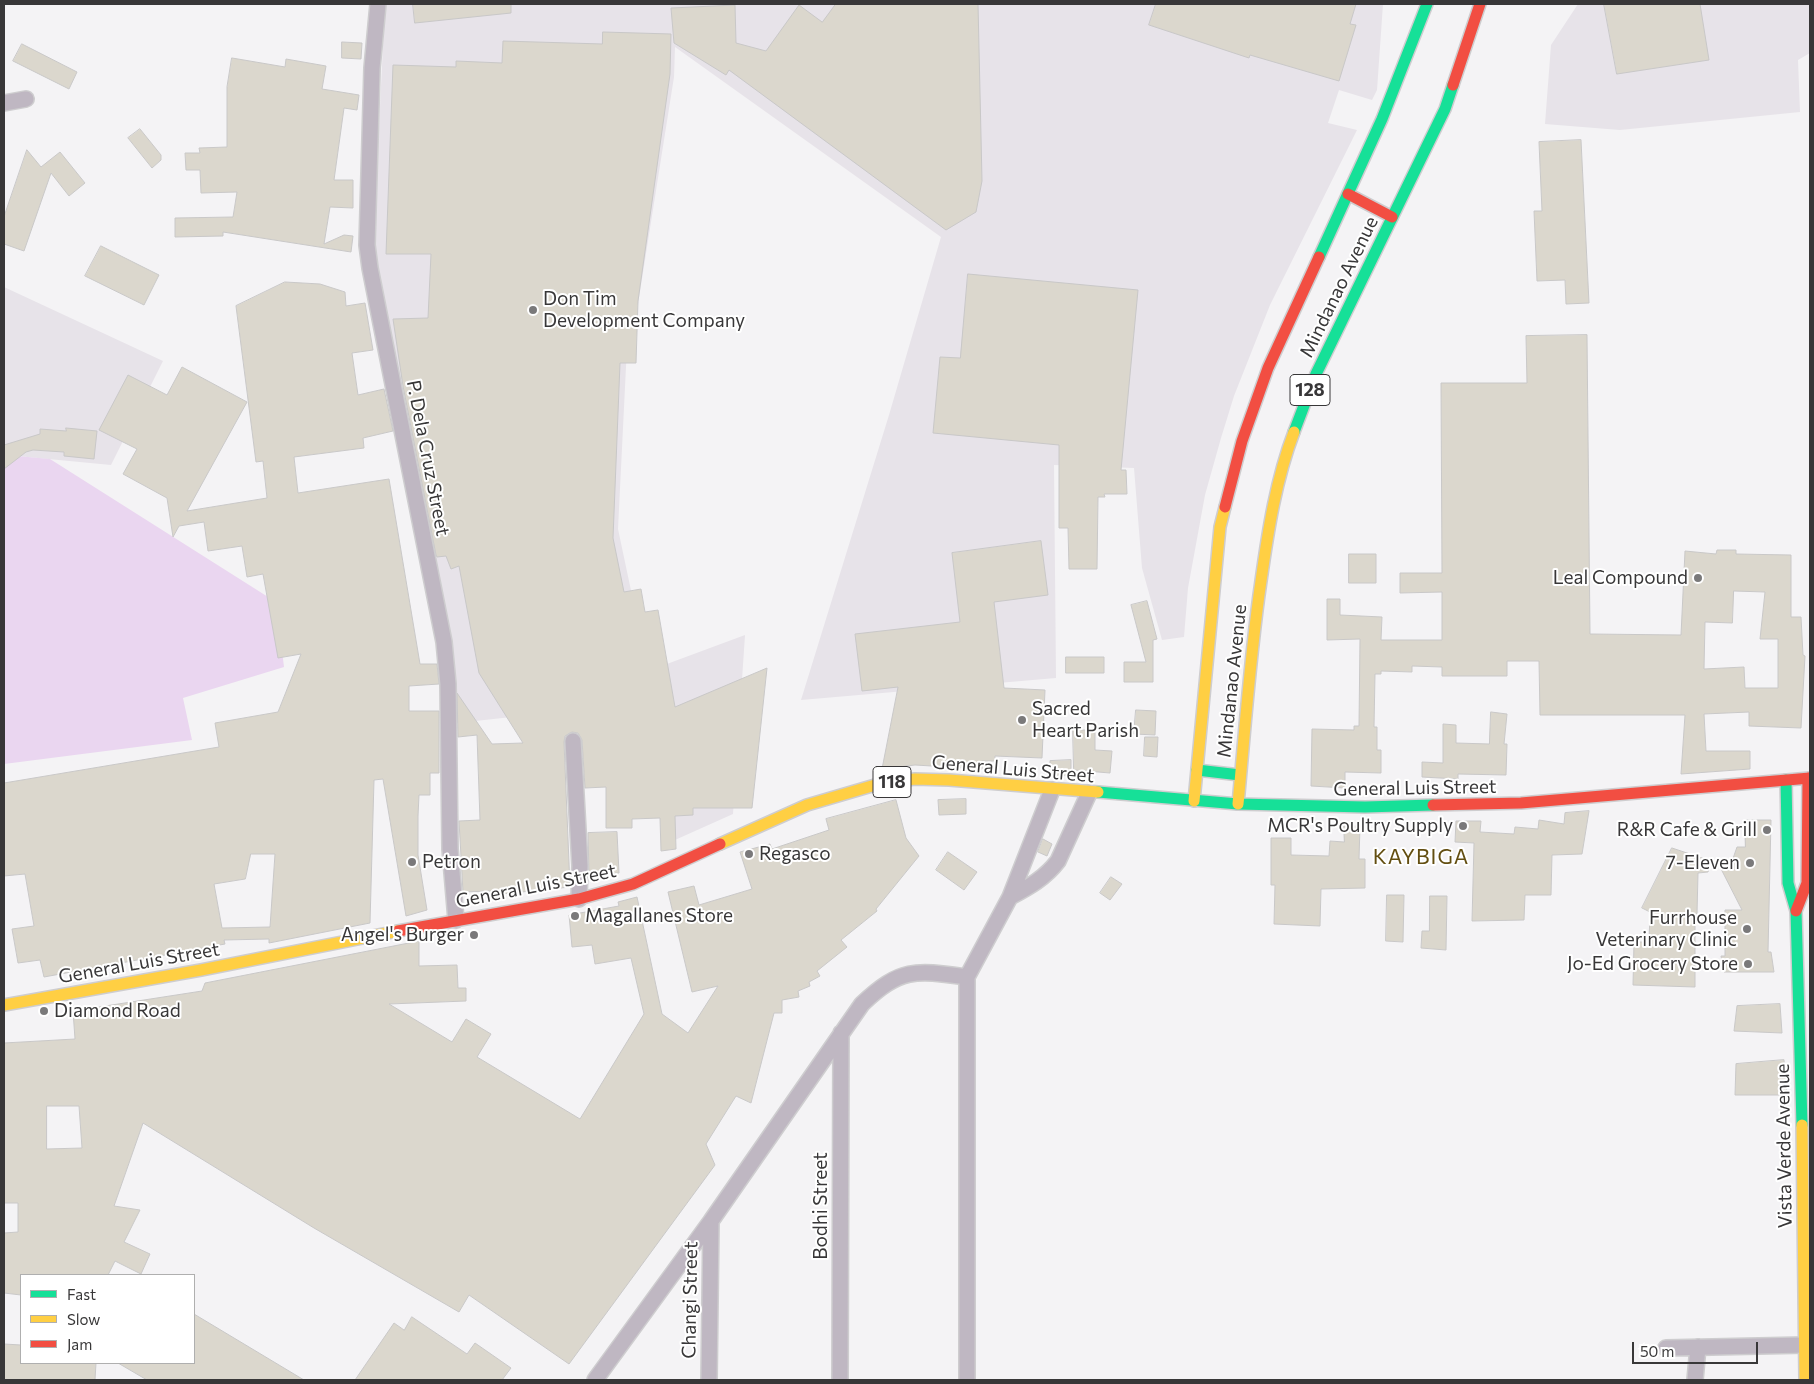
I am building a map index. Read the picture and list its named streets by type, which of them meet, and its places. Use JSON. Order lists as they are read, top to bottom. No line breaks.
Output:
{"streets":{"main road":["Mindanao Avenue","128","General Luis Street","118","Vista Verde Avenue"],"street":["P. Dela Cruz Street","Bodhi Street","Changi Street"]},"crossings":[["Mindanao Avenue","General Luis Street"],["P. Dela Cruz Street","General Luis Street"],["General Luis Street","Vista Verde Avenue"]],"districts":["KAYBIGA"],"places":["Don Tim Development Company","Leal Compound","Sacred Heart Parish","MCR's Poultry Supply","R&R Cafe & Grill","Regasco","Petron","7-Eleven","Magallanes Store","Furrhouse Veterinary Clinic","Angel's Burger","Jo-Ed Grocery Store","Diamond Road"],"legend":["Fast","Slow","Jam"],"scale_bar":"50 m"}
